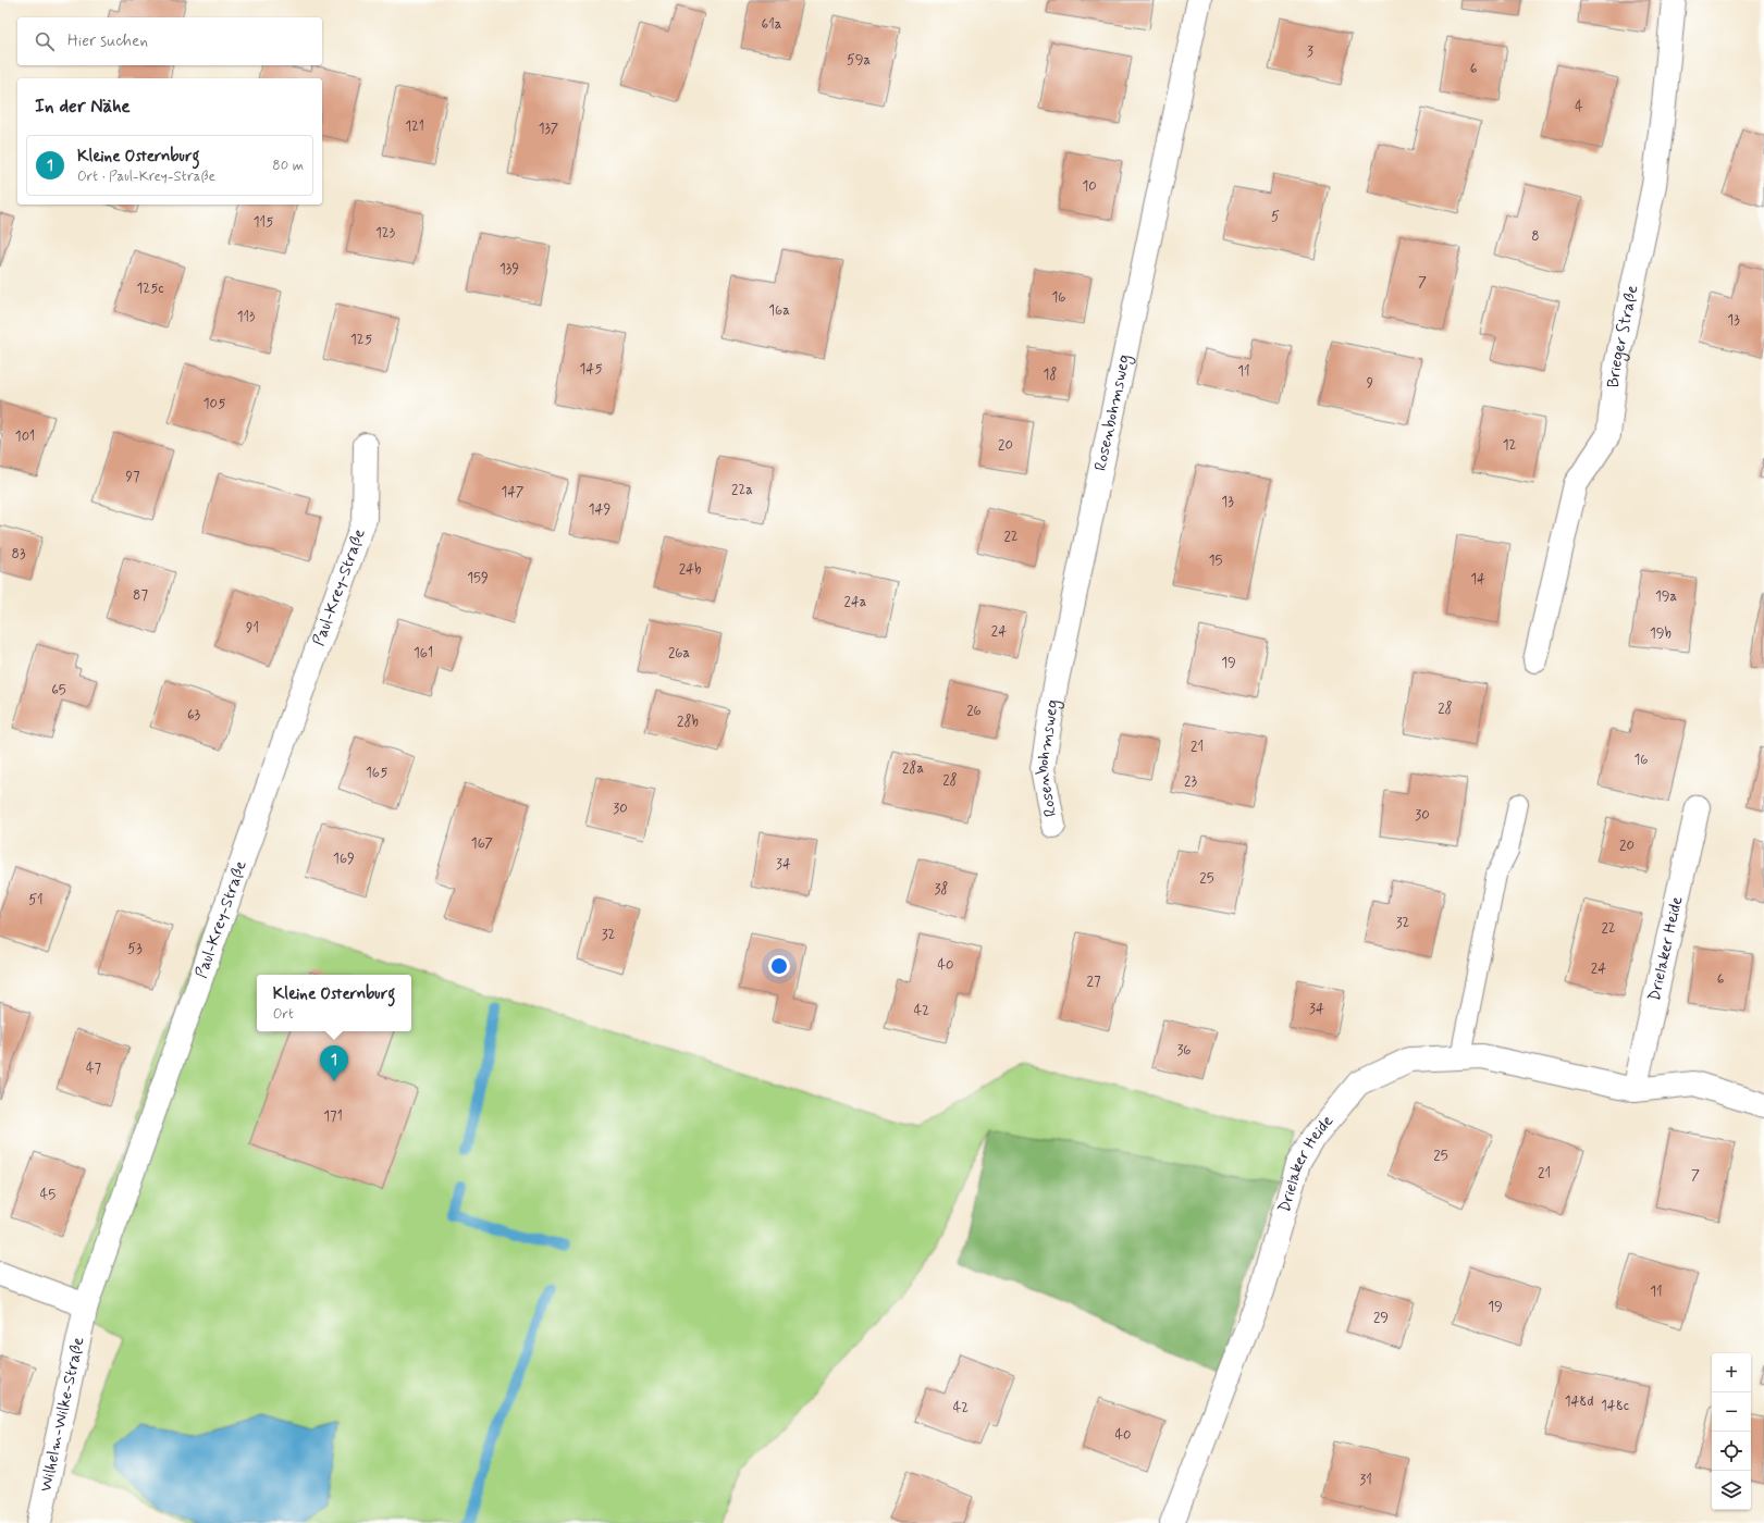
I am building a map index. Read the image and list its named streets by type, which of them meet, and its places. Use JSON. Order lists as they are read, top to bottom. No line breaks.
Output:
{"streets":{"street":["Brieger Straße","Rosenbohmsweg","Paul-Krey-Straße","Drielaker Heide","Wilhelm-Wilke-Straße"]},"crossings":[["Paul-Krey-Straße","Wilhelm-Wilke-Straße"]],"house_numbers":["61a","3","59a","6","4","121","137","10","5","115","123","8","139","7","125c","16","16a","113","13","125","145","11","18","9","105","101","20","12","97","22a","147","13","149","22","83","15","24b","159","14","87","19a","24a","91","24","19b","161","26a","19","65","28","26","63","28b","21","16","28a","165","28","23","30","30","167","20","169","34","25","38","51","32","22","32","53","40","24","6","27","34","42","36","47","171","25","21","7","45","11","19","29","148d","148c","42","40","31"],"page":{"search":"Hier suchen","heading":"In der Nähe","list":[{"mark":"1","name":"Kleine Osternburg","note":"Ort · Paul-Krey-Straße","value":"80 m"}],"popup":["Kleine Osternburg","Ort"],"pins":"1","map_buttons":["+","−"]}}
